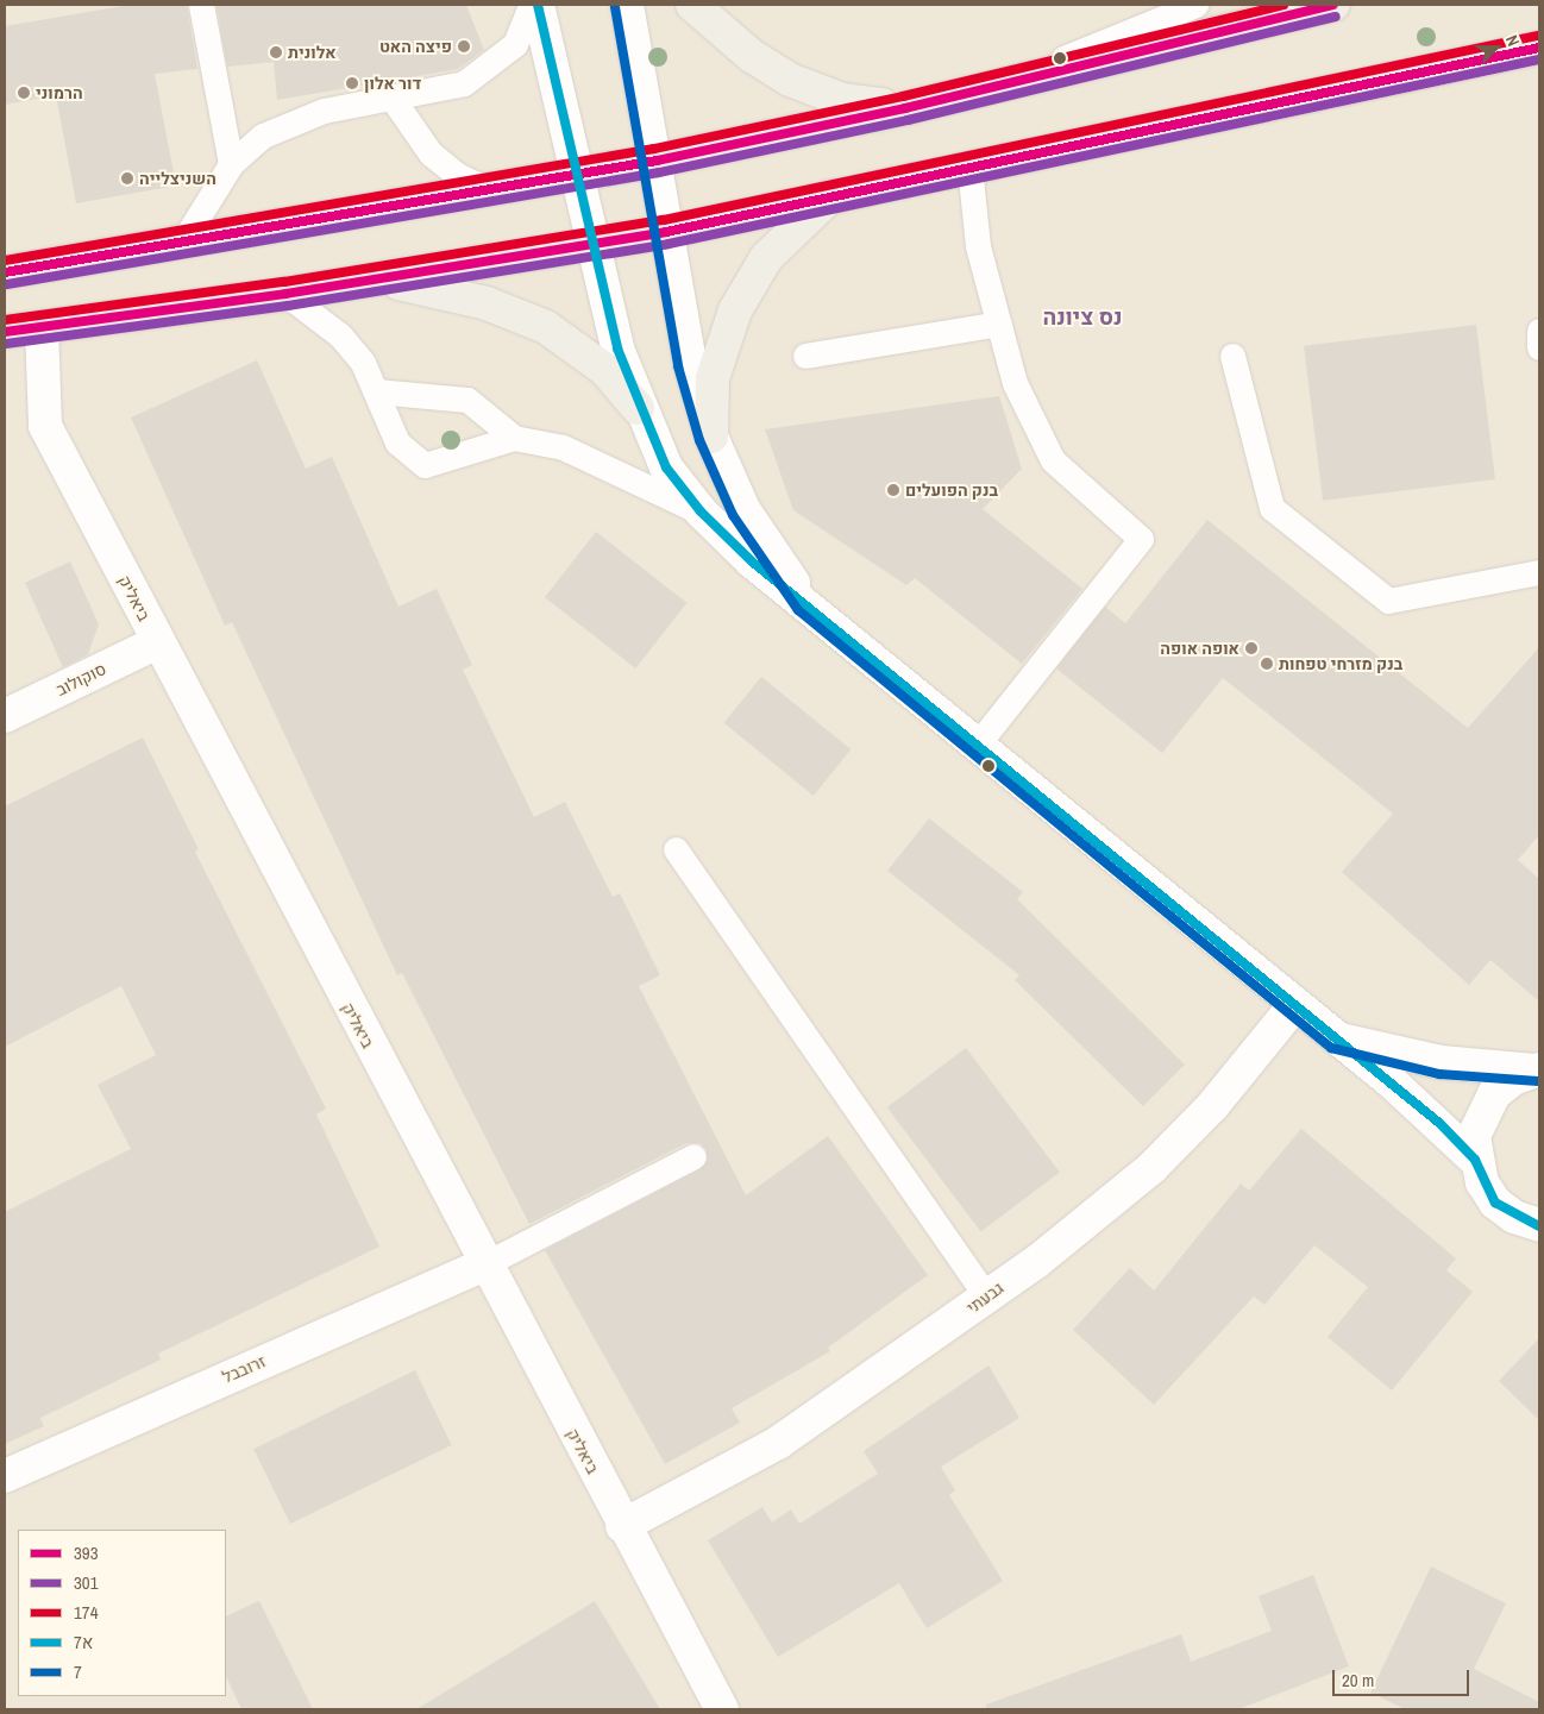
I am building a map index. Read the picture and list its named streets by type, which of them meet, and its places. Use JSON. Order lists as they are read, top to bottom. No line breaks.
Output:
{"streets":{"street":["ביאליק","סוקולוב","גבעתי","זרובבל"]},"crossings":[["ביאליק","סוקולוב"],["ביאליק","גבעתי"],["ביאליק","זרובבל"]],"districts":["נס ציונה"],"places":["פיצה האט","אלונית","דור אלון","הרמוני","השניצלייה","בנק הפועלים","אופה אופה","בנק מזרחי טפחות"],"lines":["transit line 393","transit line 174","transit line 7א","transit line 7","transit line 301"],"legend":["393","301","174","7א","7"],"scale_bar":"20 m","north":"top right"}
